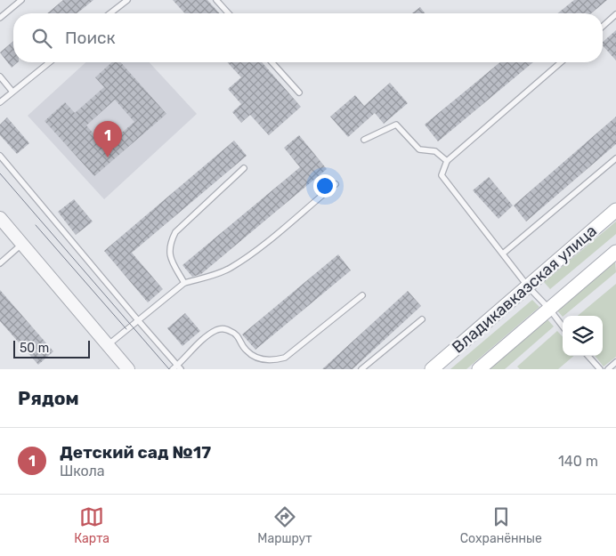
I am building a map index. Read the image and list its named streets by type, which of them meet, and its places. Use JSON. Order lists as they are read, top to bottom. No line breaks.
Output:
{"streets":{"main road":["Владикавказская улица"]},"scale_bar":"50 m","page":{"search":"Поиск","pins":"1","scale":"50 m","heading":"Рядом","list":[{"mark":"1","name":"Детский сад №17","note":"Школа","value":"140 m"}],"nav":["Карта","Маршрут","Сохранённые"]}}
